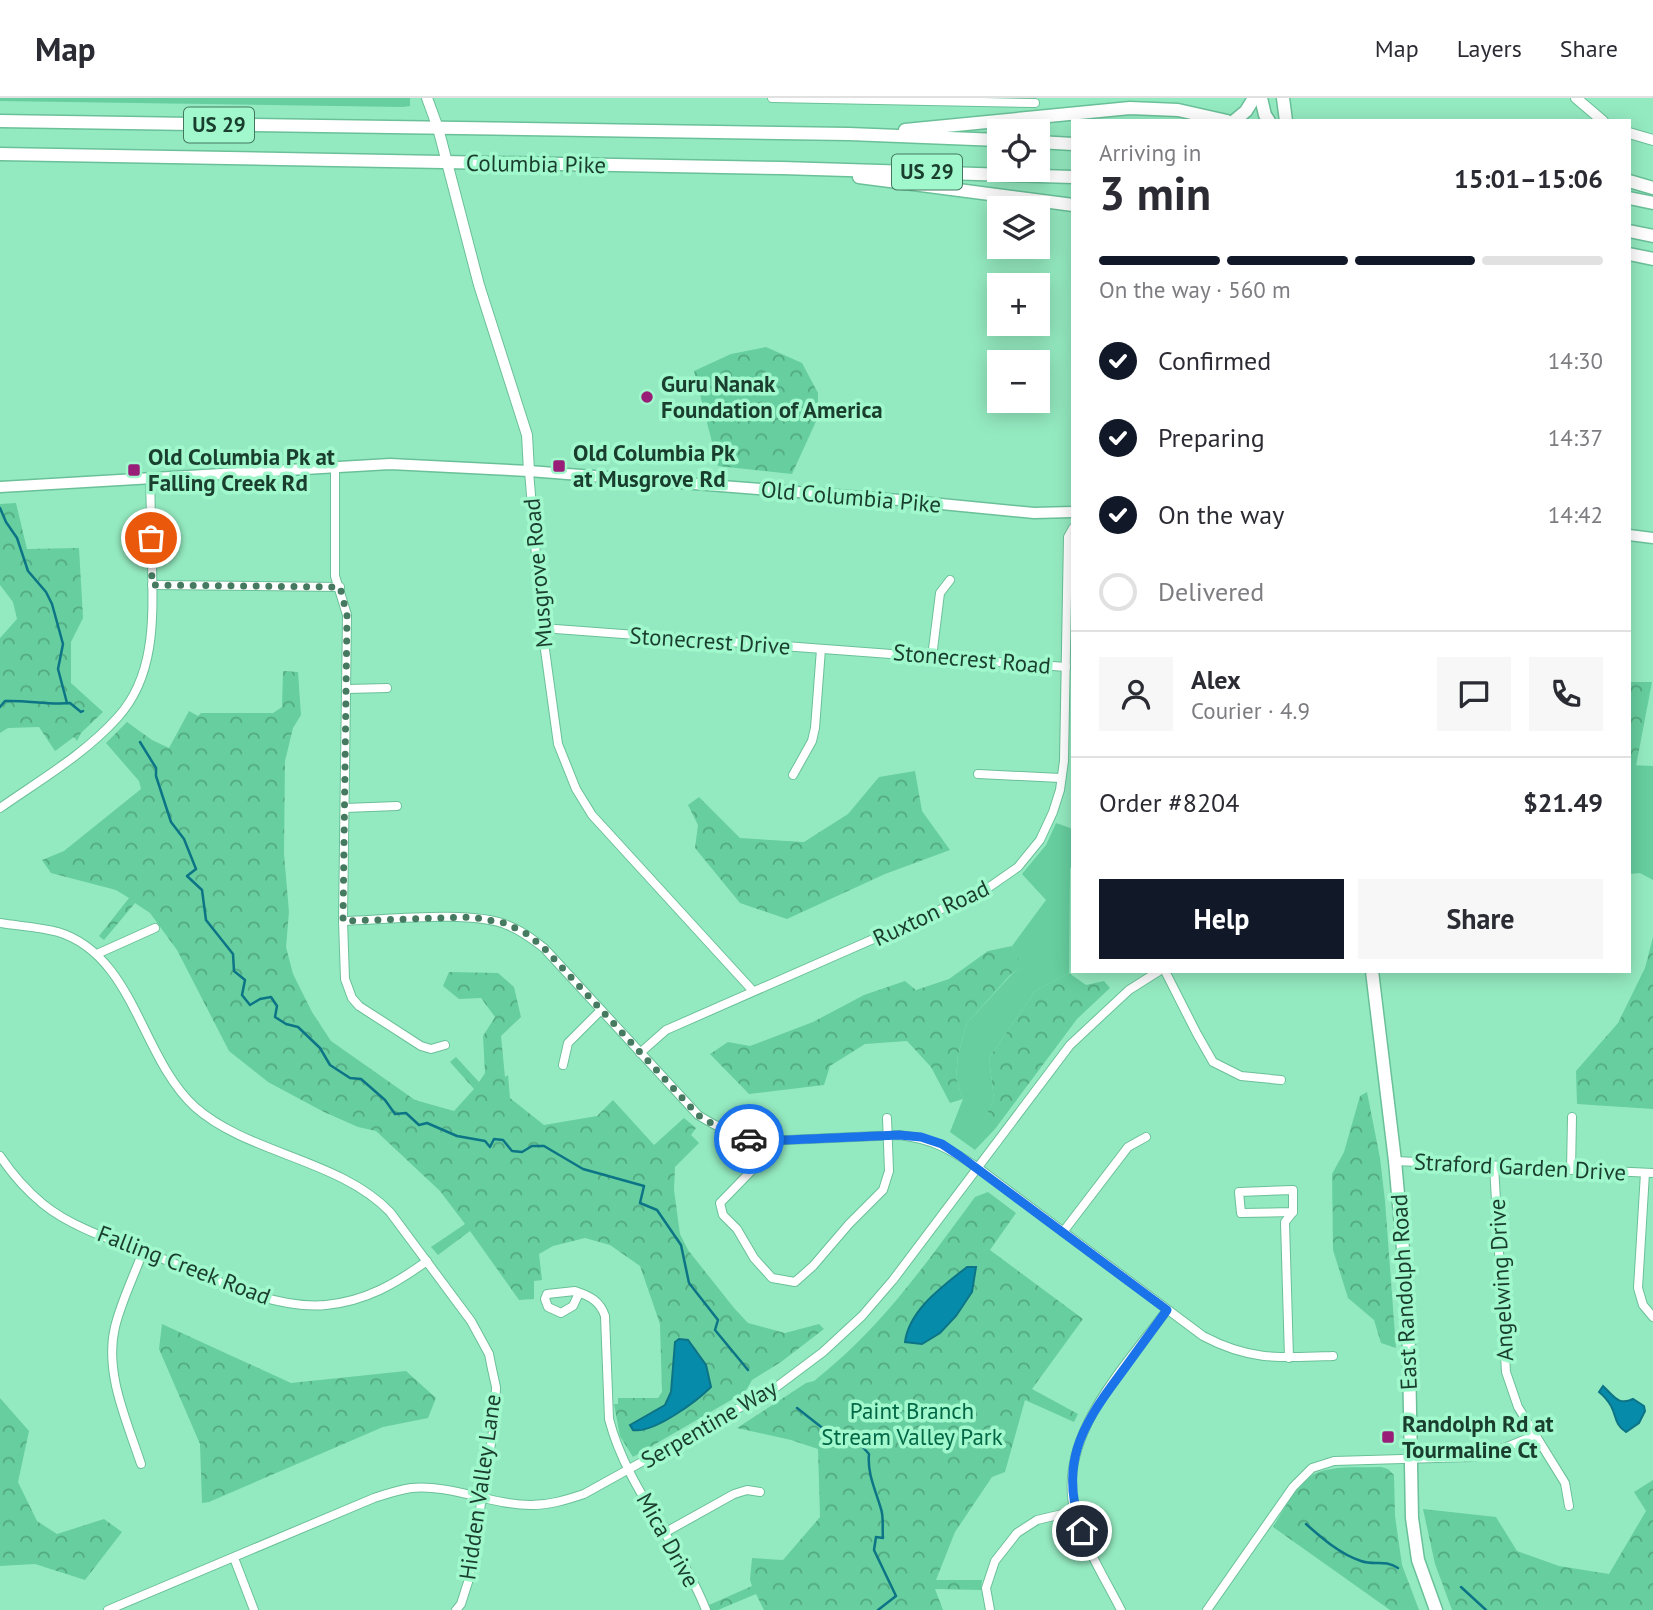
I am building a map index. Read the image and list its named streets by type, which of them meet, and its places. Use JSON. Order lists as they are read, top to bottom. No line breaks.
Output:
{"streets":{"main road":["US 29","Columbia Pike","Old Columbia Pike","East Randolph Road"],"street":["Musgrove Road","Stonecrest Drive","Stonecrest Road","Ruxton Road","Straford Garden Drive","Falling Creek Road","Angelwing Drive","Serpentine Way","Hidden Valley Lane","Mica Drive"]},"crossings":[["Columbia Pike","Musgrove Road"],["Old Columbia Pike","Musgrove Road"],["Musgrove Road","Stonecrest Drive"],["Musgrove Road","Ruxton Road"],["Stonecrest Drive","Stonecrest Road"],["Stonecrest Road","Ruxton Road"],["Straford Garden Drive","Angelwing Drive"],["Straford Garden Drive","East Randolph Road"],["Falling Creek Road","Hidden Valley Lane"],["Serpentine Way","Hidden Valley Lane"],["Serpentine Way","Mica Drive"]],"parks":["Paint Branch Stream Valley Park"],"places":{"other":["Guru Nanak Foundation of America"],"transit":["Old Columbia Pk at Musgrove Rd","Old Columbia Pk at Falling Creek Rd","Randolph Rd at Tourmaline Ct"]},"page":{"header":"Map","nav":["Map","Layers","Share"],"map_buttons":["+","−"],"heading":["3 min","Arriving in","15:01–15:06"],"panel":["Alex","Courier · 4.9","Order #8204","$21.49"],"bar":"On the way · 560 m","list":[["Confirmed","14:30"],["Preparing","14:37"],["On the way","14:42"],"Delivered"],"buttons":["Help","Share"]}}
